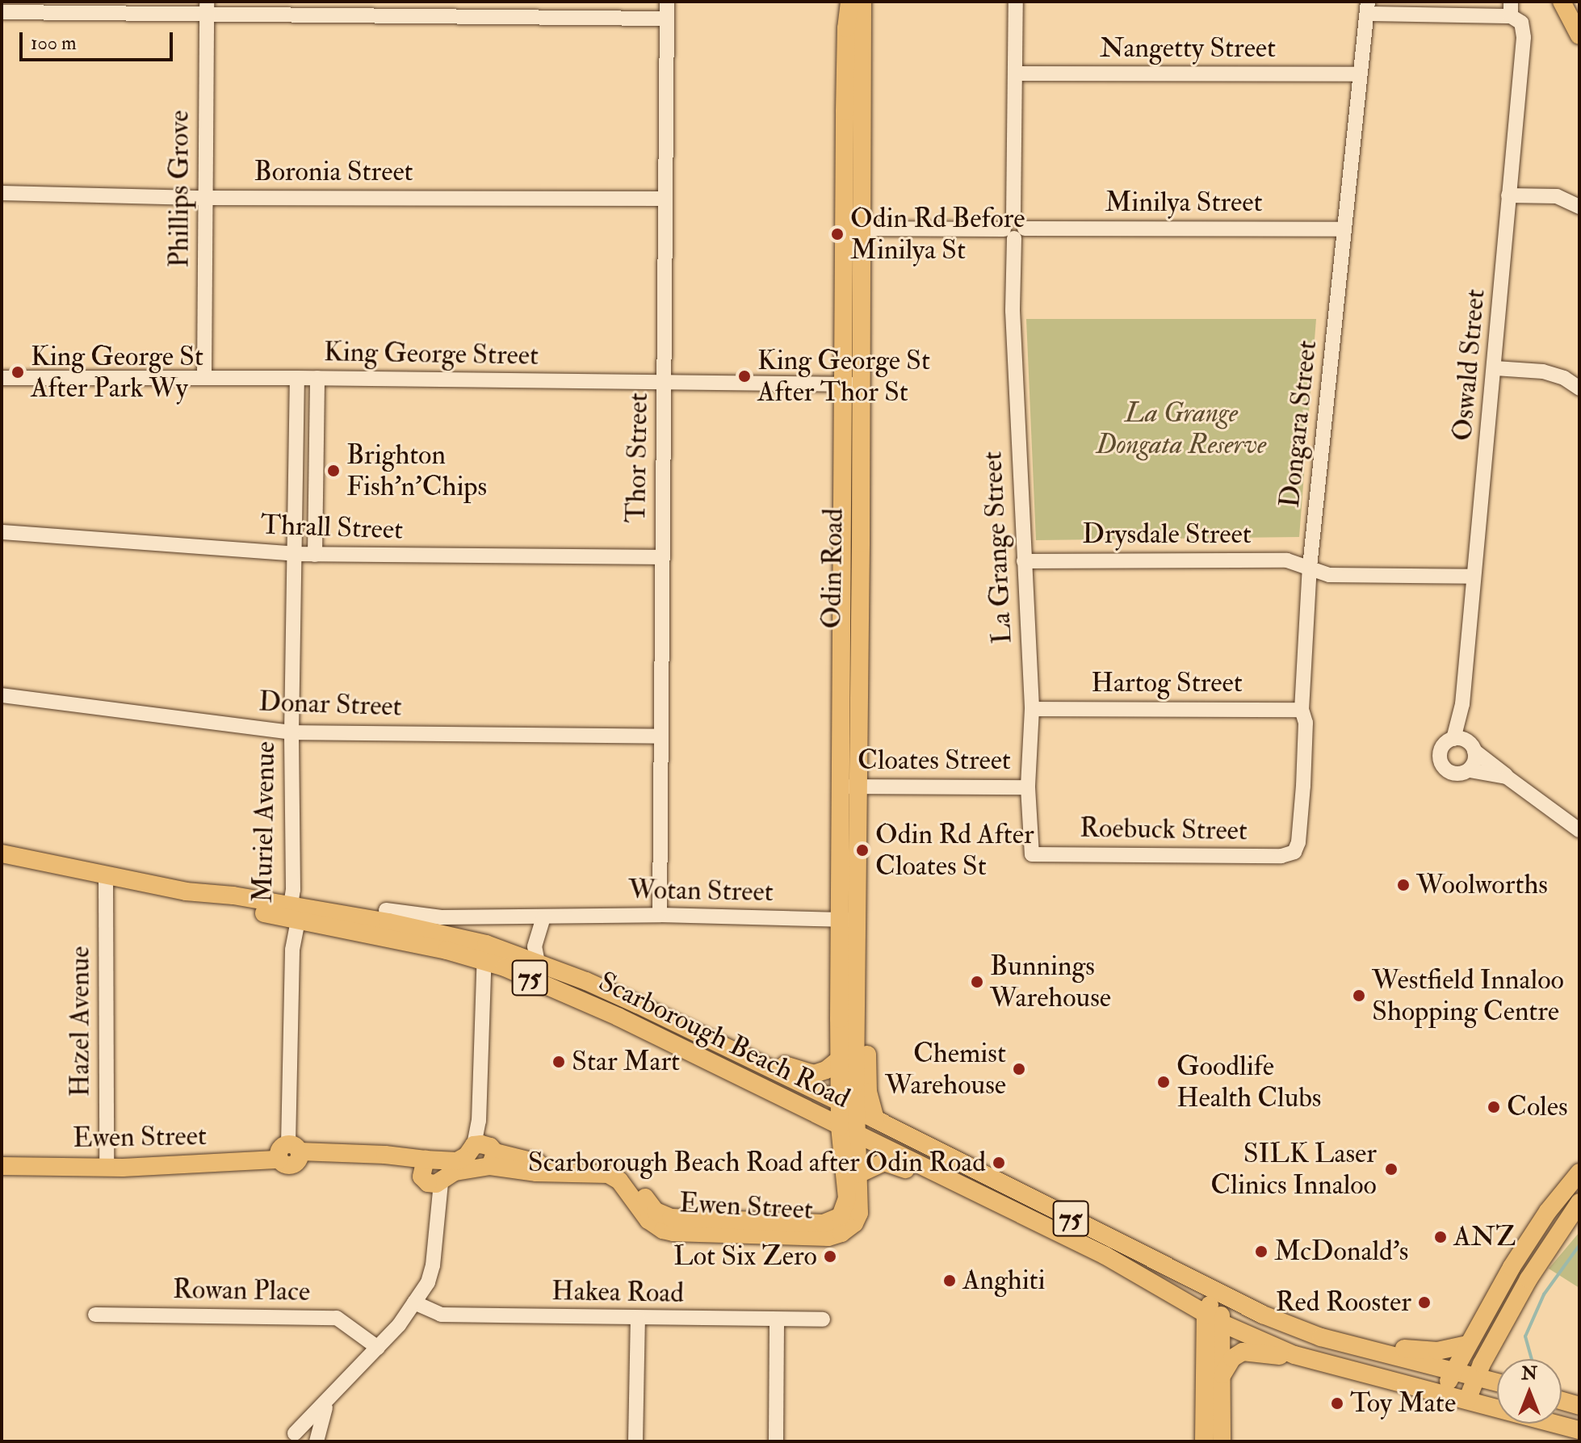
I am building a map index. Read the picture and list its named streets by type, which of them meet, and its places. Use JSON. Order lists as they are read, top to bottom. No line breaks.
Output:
{"streets":{"main road":["Odin Road","75","Scarborough Beach Road","Ewen Street"],"street":["Nangetty Street","Boronia Street","Phillips Grove","Minilya Street","King George Street","Oswald Street","Dongara Street","Thor Street","Thrall Street","Drysdale Street","La Grange Street","Hartog Street","Donar Street","Cloates Street","Muriel Avenue","Roebuck Street","Wotan Street","Hazel Avenue","Rowan Place","Hakea Road"]},"crossings":[["Nangetty Street","Dongara Street"],["Boronia Street","Phillips Grove"],["Boronia Street","Thor Street"],["Phillips Grove","King George Street"],["Minilya Street","Dongara Street"],["Minilya Street","La Grange Street"],["Minilya Street","Odin Road"],["King George Street","Thor Street"],["King George Street","Odin Road"],["King George Street","Muriel Avenue"],["Oswald Street","Drysdale Street"],["Dongara Street","Drysdale Street"],["Dongara Street","Hartog Street"],["Dongara Street","Roebuck Street"],["Thor Street","Thrall Street"],["Thor Street","Donar Street"],["Thor Street","Wotan Street"],["Thrall Street","Muriel Avenue"],["Drysdale Street","La Grange Street"],["La Grange Street","Hartog Street"],["La Grange Street","Cloates Street"],["La Grange Street","Roebuck Street"],["Odin Road","Cloates Street"],["Odin Road","Wotan Street"],["Odin Road","Scarborough Beach Road"],["Odin Road","Ewen Street"],["Donar Street","Muriel Avenue"],["Muriel Avenue","Scarborough Beach Road"],["Muriel Avenue","Ewen Street"],["Hazel Avenue","Scarborough Beach Road"],["Hazel Avenue","Ewen Street"],["Scarborough Beach Road","Ewen Street"]],"parks":["La Grange Dongata Reserve"],"places":["Odin Rd Before Minilya St","King George St After Park Wy","King George St After Thor St","Brighton Fish'n'Chips","Odin Rd After Cloates St","Woolworths","Bunnings Warehouse","Westfield Innaloo Shopping Centre","Star Mart","Chemist Warehouse","Goodlife Health Clubs","Coles","Scarborough Beach Road after Odin Road","SILK Laser Clinics Innaloo","ANZ","McDonald's","Lot Six Zero","Anghiti","Red Rooster","Toy Mate"],"scale_bar":"100 m","north":"top"}
